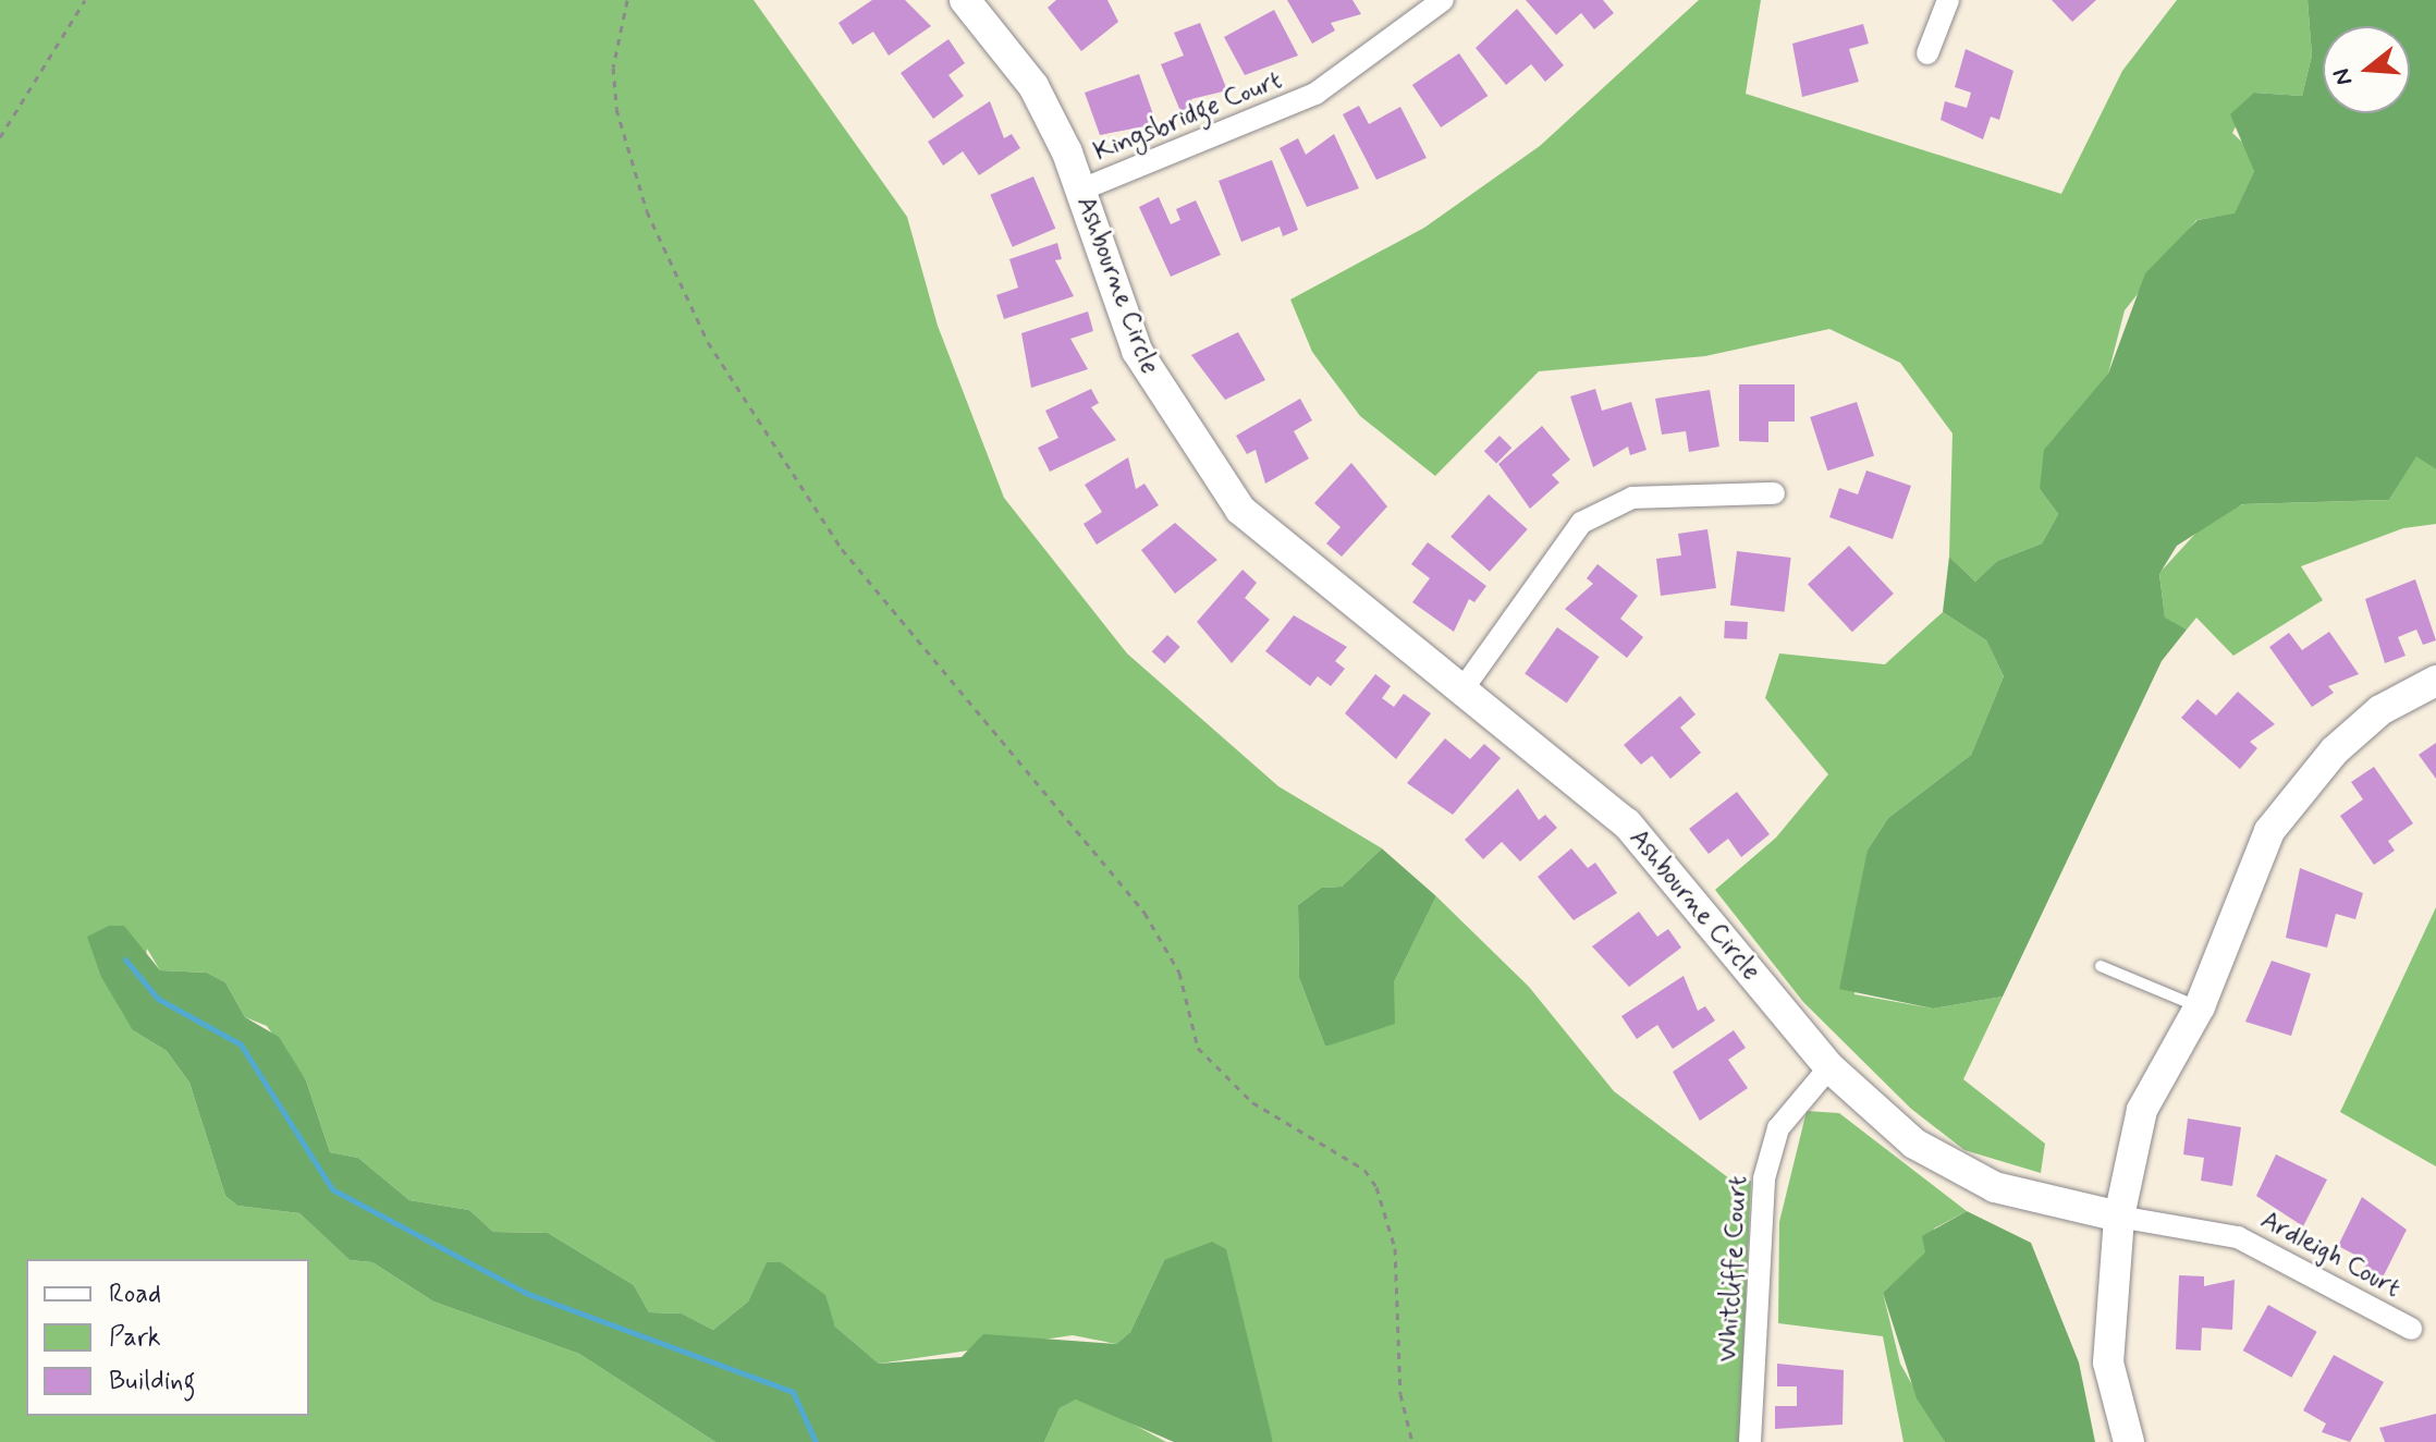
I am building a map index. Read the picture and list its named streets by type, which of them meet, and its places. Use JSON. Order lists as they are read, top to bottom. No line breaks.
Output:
{"streets":{"street":["Kingsbridge Court","Ashbourne Circle","Ardleigh Court","Whitcliffe Court"]},"crossings":[["Kingsbridge Court","Ashbourne Circle"],["Ashbourne Circle","Ardleigh Court"],["Ashbourne Circle","Whitcliffe Court"]],"legend":["Road","Park","Building"],"north":"left"}
